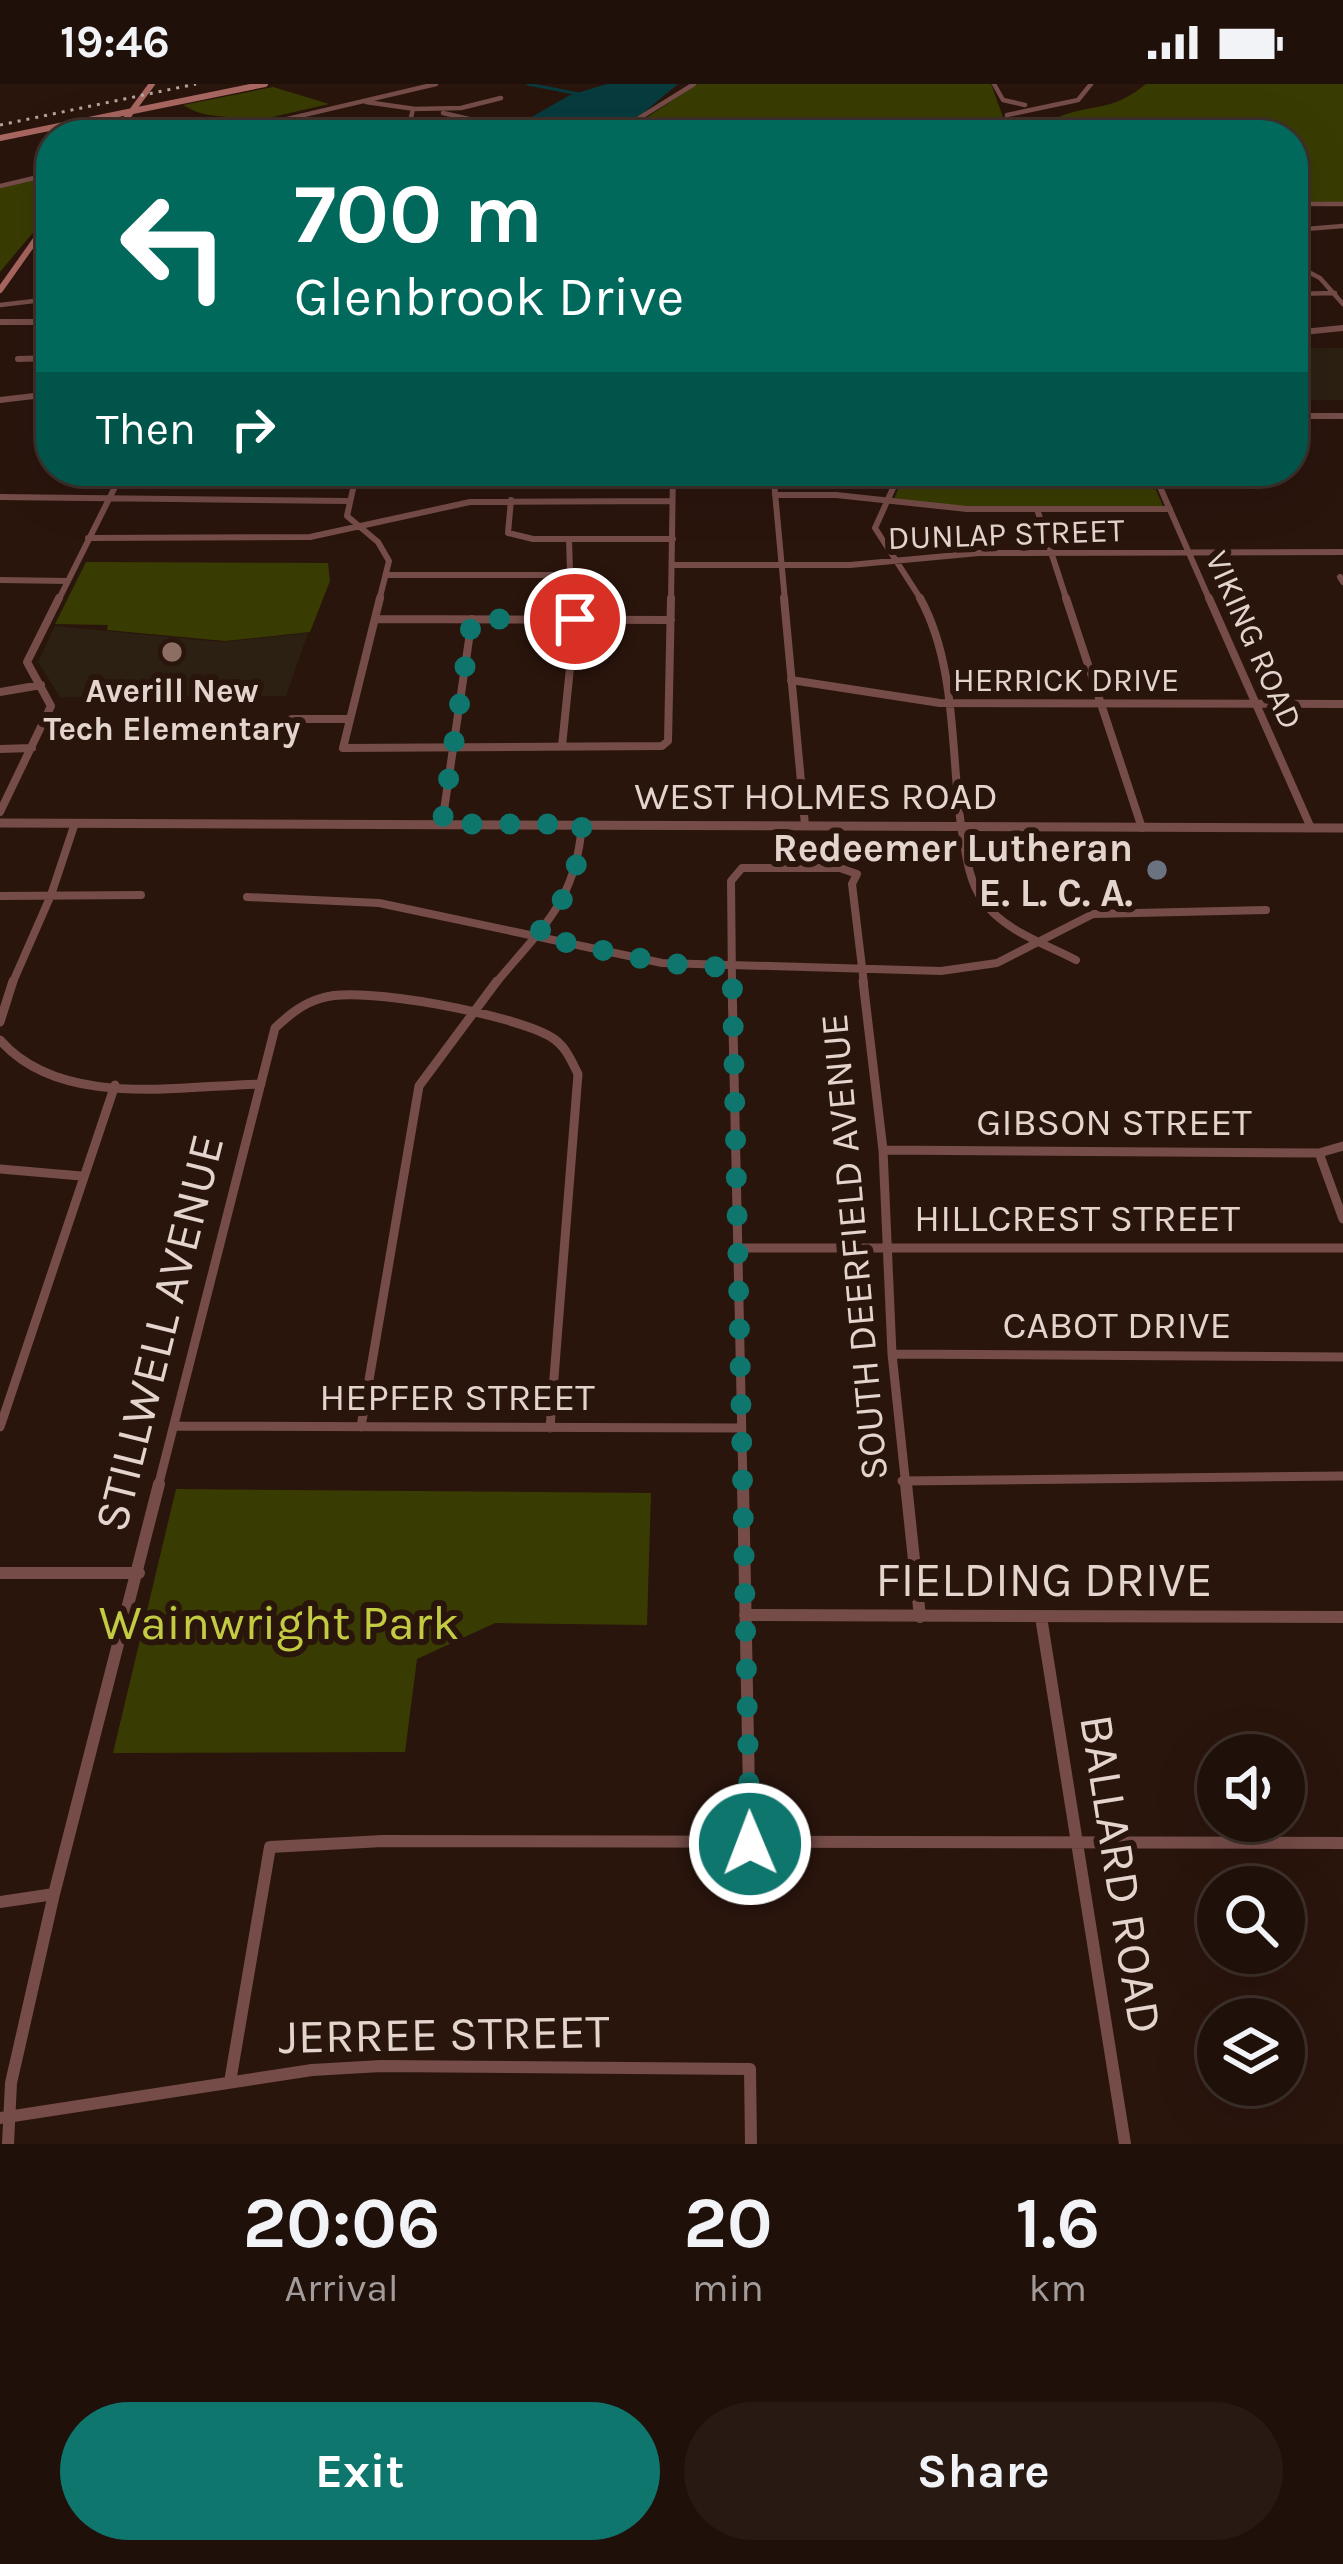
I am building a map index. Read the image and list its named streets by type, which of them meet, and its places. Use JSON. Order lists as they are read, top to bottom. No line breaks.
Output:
{"streets":{"street":["DUNLAP STREET","VIKING ROAD","HERRICK DRIVE","WEST HOLMES ROAD","GIBSON STREET","HILLCREST STREET","SOUTH DEERFIELD AVENUE","CABOT DRIVE","STILLWELL AVENUE","HEPFER STREET","FIELDING DRIVE","BALLARD ROAD","JERREE STREET"]},"crossings":[["DUNLAP STREET","VIKING ROAD"],["VIKING ROAD","HERRICK DRIVE"],["VIKING ROAD","WEST HOLMES ROAD"],["GIBSON STREET","SOUTH DEERFIELD AVENUE"],["HILLCREST STREET","SOUTH DEERFIELD AVENUE"],["SOUTH DEERFIELD AVENUE","CABOT DRIVE"],["SOUTH DEERFIELD AVENUE","FIELDING DRIVE"],["STILLWELL AVENUE","HEPFER STREET"],["STILLWELL AVENUE","JERREE STREET"],["FIELDING DRIVE","BALLARD ROAD"]],"parks":["Wainwright Park"],"places":["Averill New Tech Elementary","Redeemer Lutheran E. L. C. A."],"page":{"status":"19:46","turn":["700 m","Glenbrook Drive"],"then":"Then","eta":["20:06","Arrival","20","min","1.6","km"],"buttons":["Exit","Share"]}}
